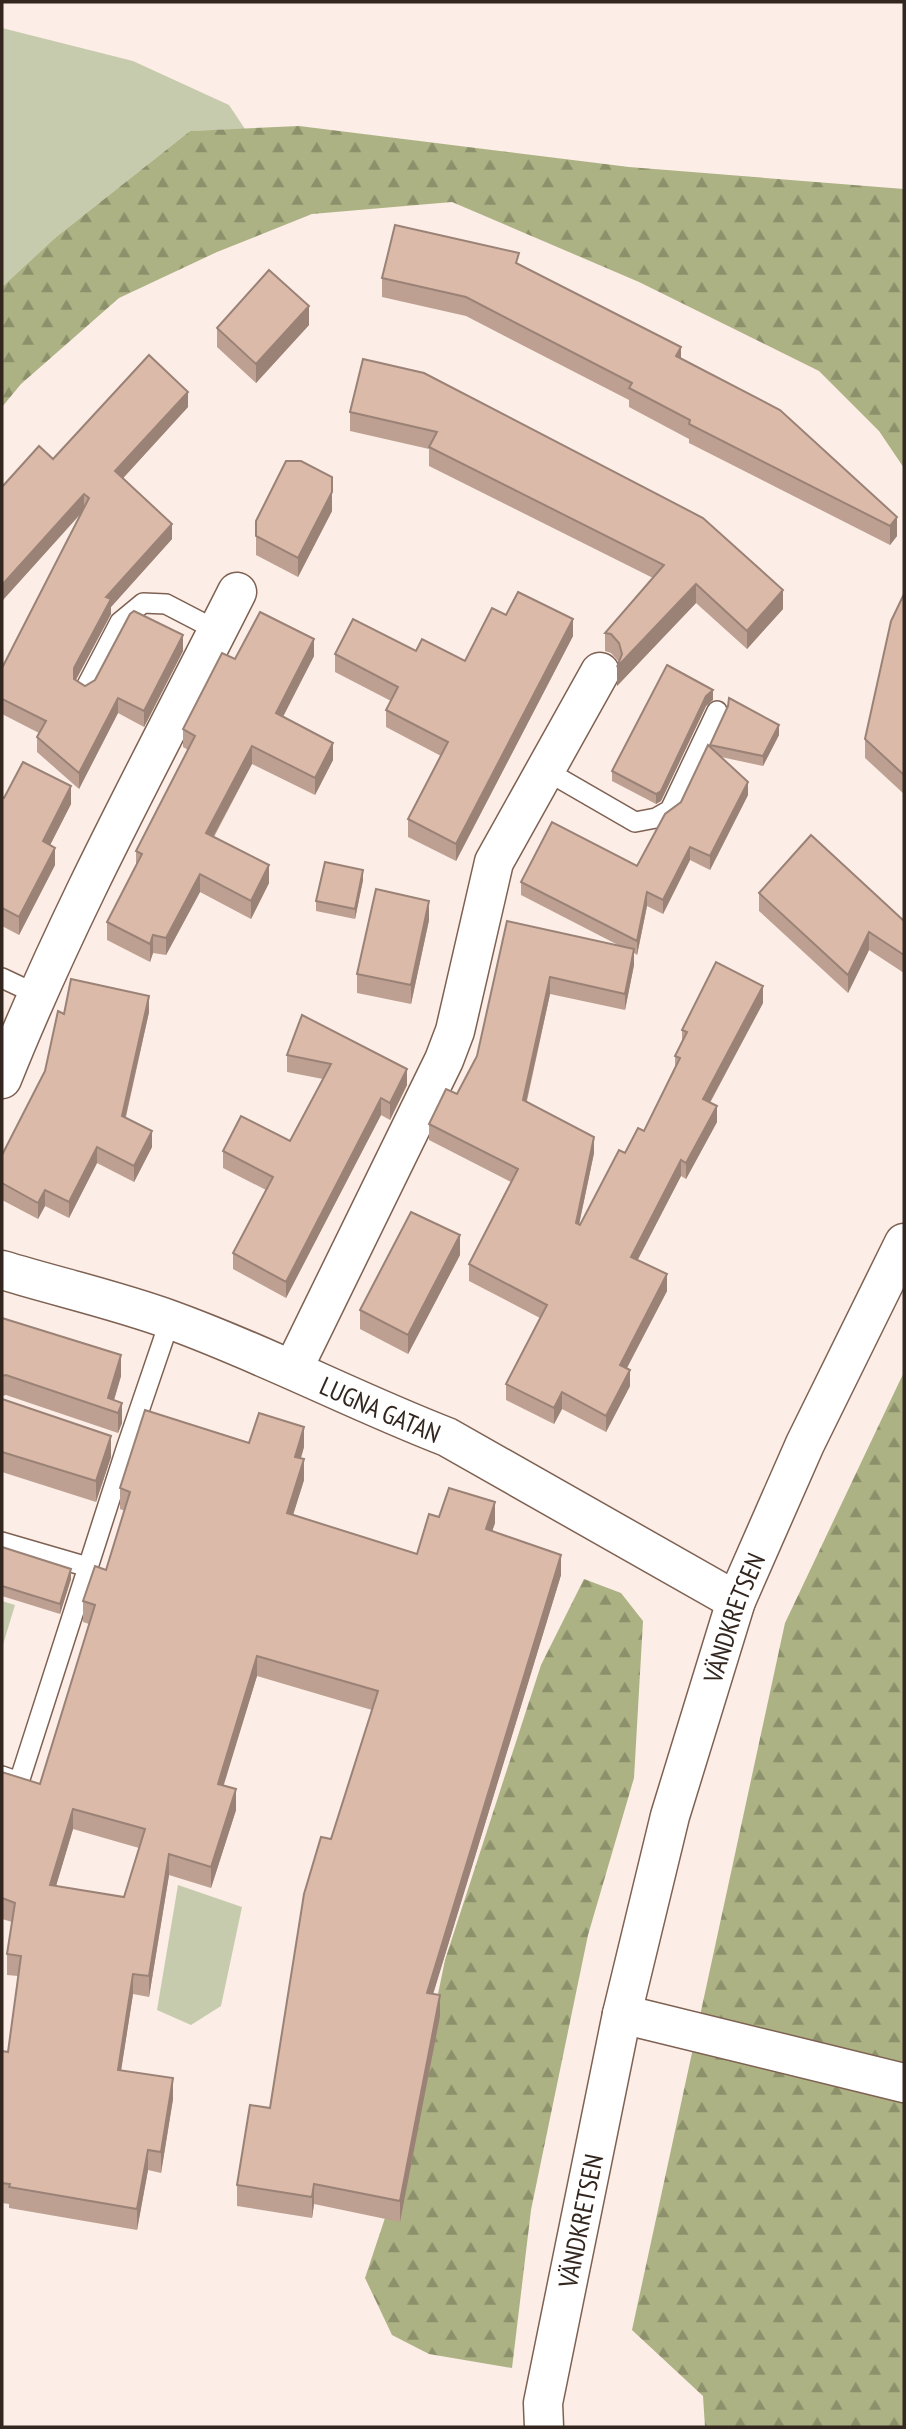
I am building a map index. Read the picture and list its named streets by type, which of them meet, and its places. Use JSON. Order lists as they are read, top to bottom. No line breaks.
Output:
{"streets":{"street":["LUGNA GATAN","VÄNDKRETSEN"]},"crossings":[["LUGNA GATAN","VÄNDKRETSEN"]]}
